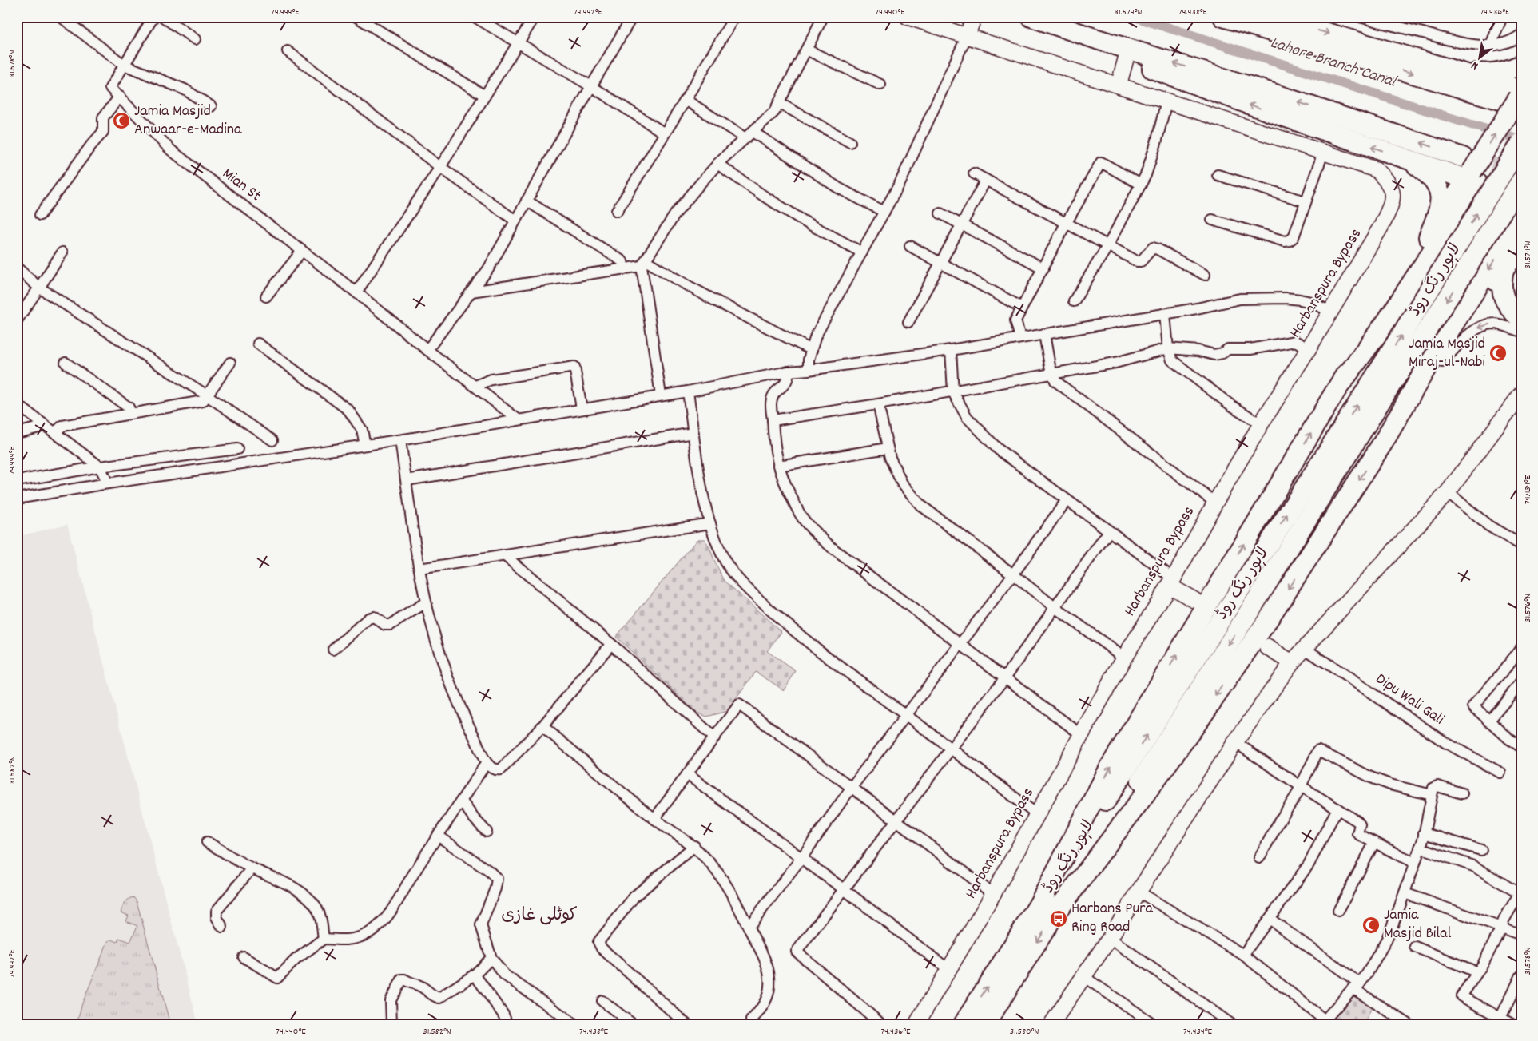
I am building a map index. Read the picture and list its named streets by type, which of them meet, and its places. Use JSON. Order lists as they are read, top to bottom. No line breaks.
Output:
{"streets":{"highway":["لاہور رنگ روڈ"],"street":["Mian St","Harbanspura Bypass","Dipu Wali Gali"]},"districts":["کوٹلی غازی"],"water":["Lahore Branch Canal"],"places":{"mosque":["Jamia Masjid Anwaar-e-Madina","Jamia Masjid Miraj-ul-Nabi","Jamia Masjid Bilal"],"bus stop":["Harbans Pura Ring Road"]},"north":"bottom left","coordinates":["74.444°E","74.442°E","74.440°E","31.574°N","74.438°E","74.436°E","31.578°N","74.434°E","31.576°N","31.582°N","31.580°N"]}
